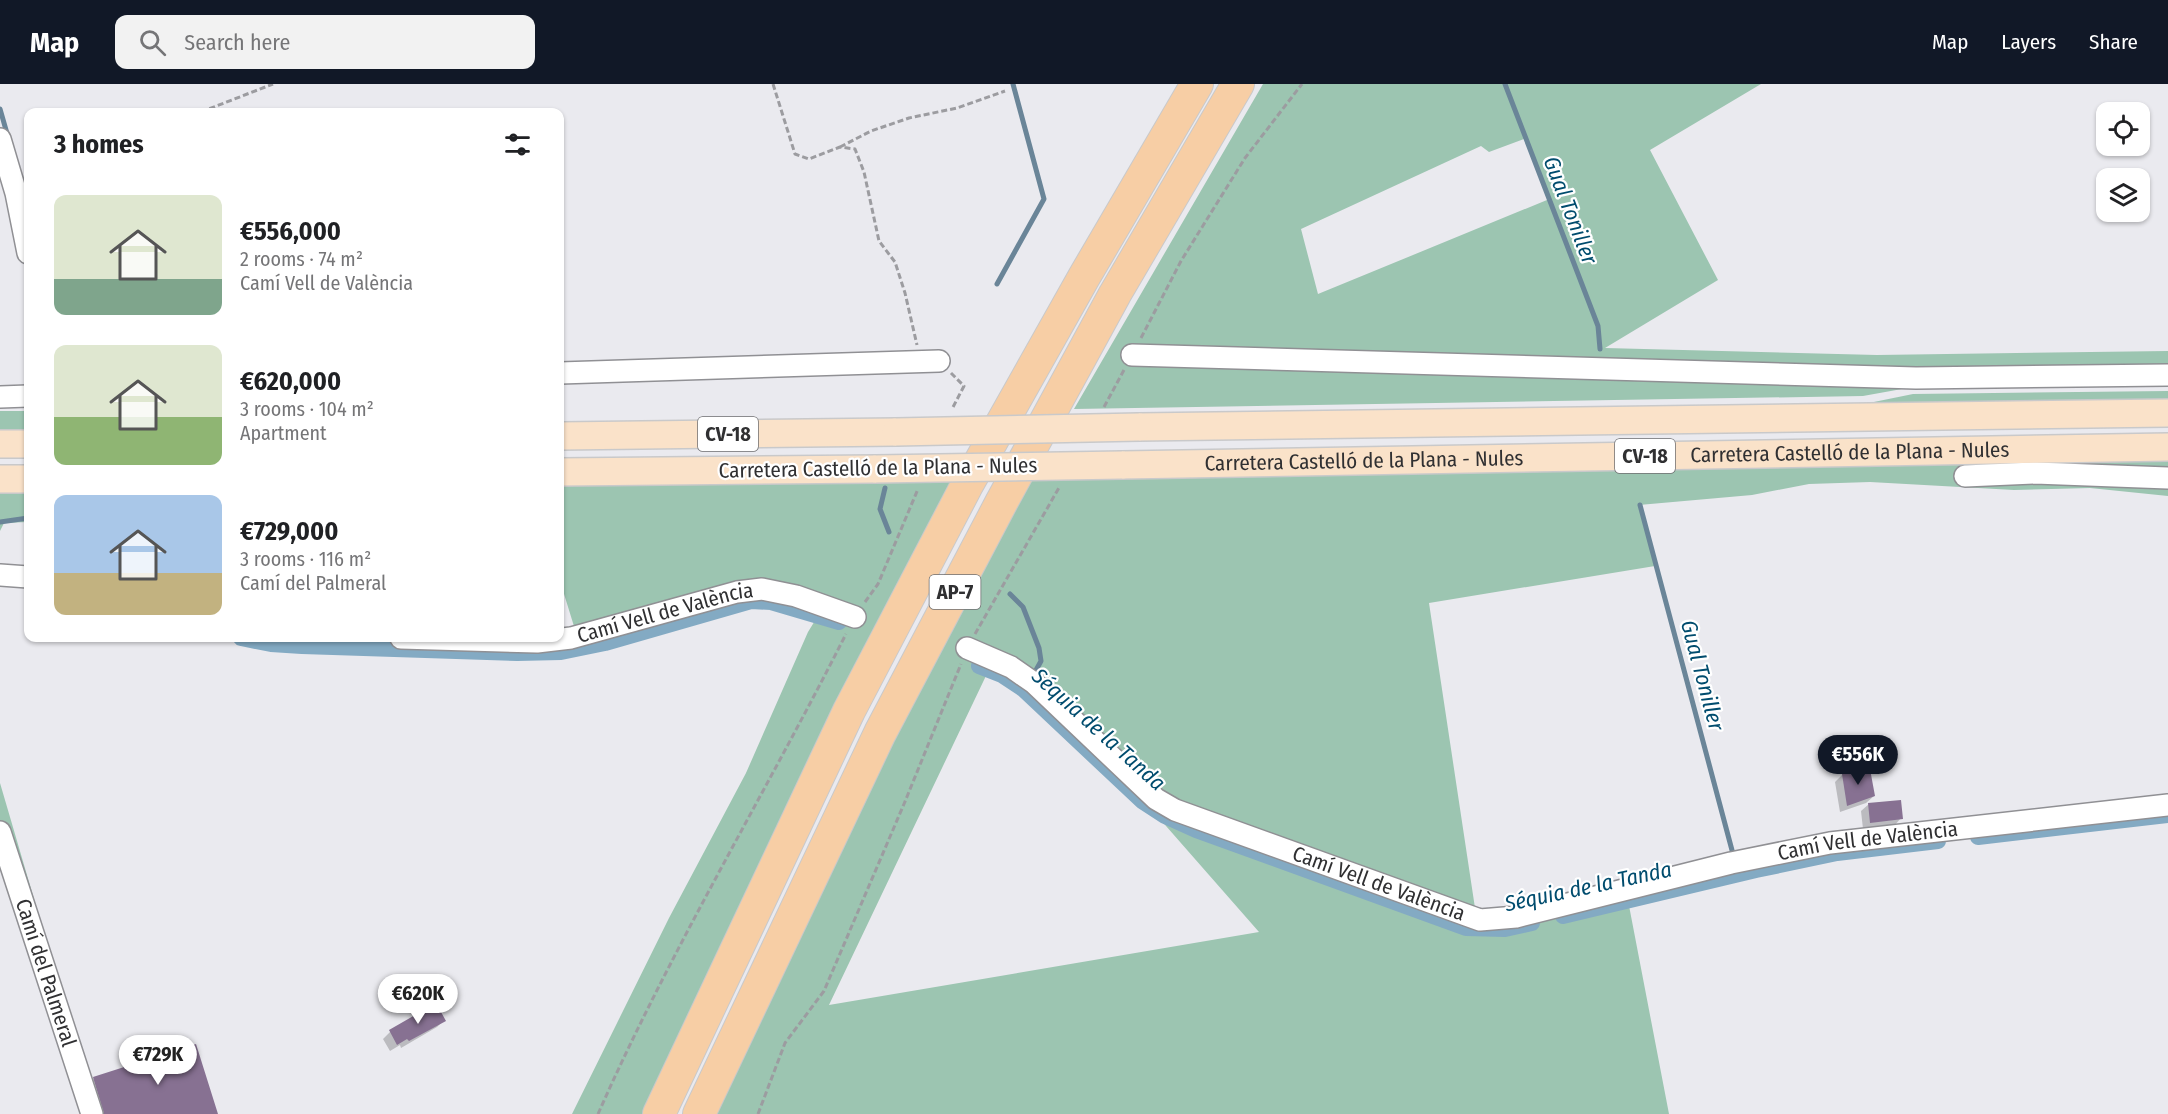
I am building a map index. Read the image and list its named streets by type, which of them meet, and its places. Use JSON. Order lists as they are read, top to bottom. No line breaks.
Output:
{"streets":{"highway":["AP-7"],"main road":["CV-18","Carretera Castelló de la Plana - Nules"],"street":["Camí Vell de València","Camí del Palmeral"]},"crossings":[["CV-18","Carretera Castelló de la Plana - Nules"]],"water":["Gual Toniller","Séquia de la Tanda"],"page":{"header":"Map","search":"Search here","nav":["Map","Layers","Share"],"heading":"3 homes","list":[{"name":"€556,000","note":"2 rooms · 74 m² · Camí Vell de València"},{"name":"€620,000","note":"3 rooms · 104 m² · Apartment"},{"name":"€729,000","note":"3 rooms · 116 m² · Camí del Palmeral"}],"price":["€556K","€620K","€729K"]}}
